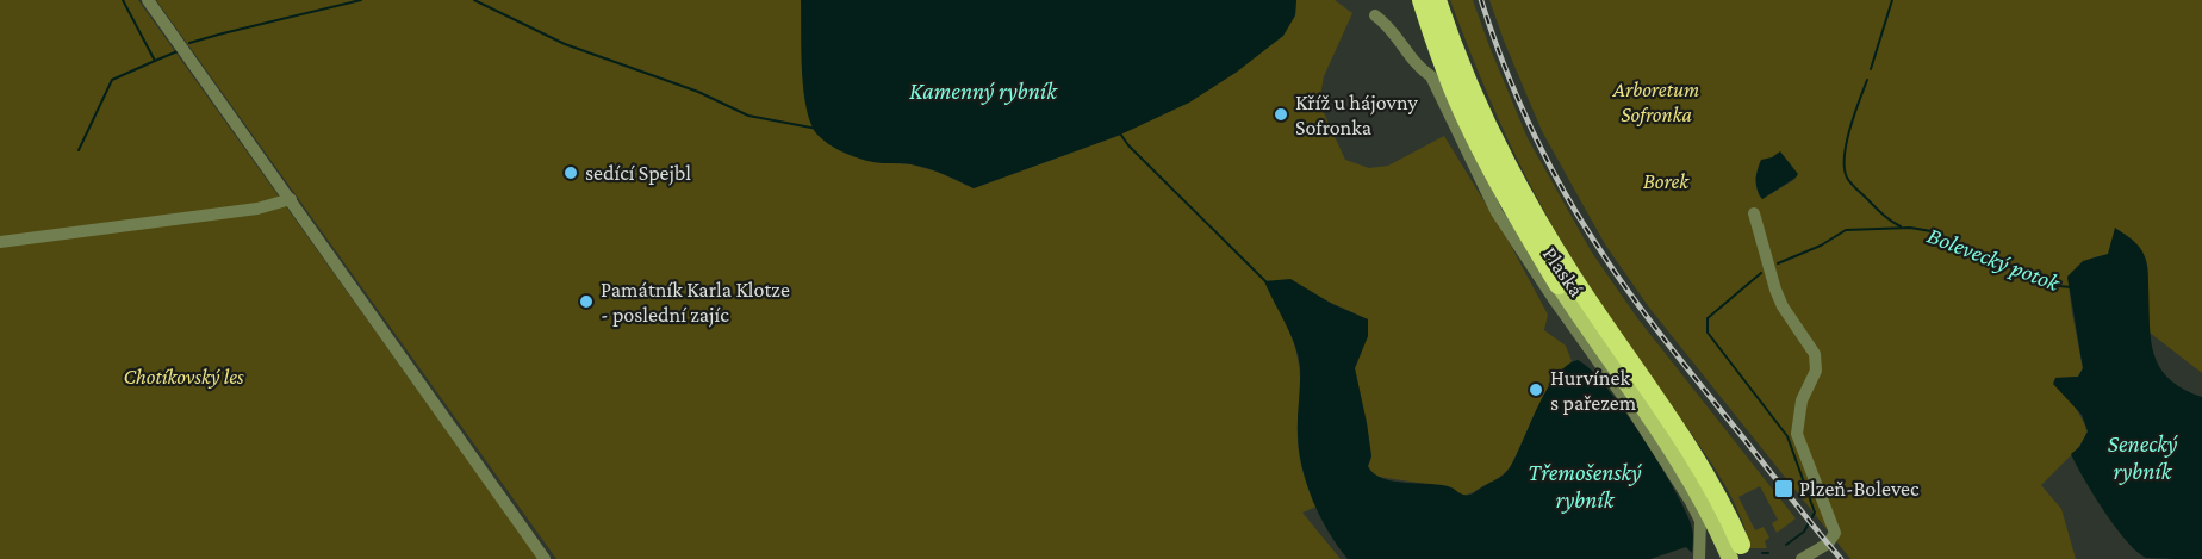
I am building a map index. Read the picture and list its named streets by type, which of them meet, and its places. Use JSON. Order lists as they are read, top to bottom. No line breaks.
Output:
{"streets":{"highway":["Plaská"]},"water":["Kamenný rybník","Bolevecký potok","Senecký rybník","Třemošenský rybník"],"parks":["Arboretum Sofronka","Borek","Chotíkovský les"],"places":{"other":["Kříž u hájovny Sofronka","sedící Spejbl","Památník Karla Klotze - poslední zajíc","Hurvínek s pařezem"],"transit":["Plzeň-Bolevec"]}}
